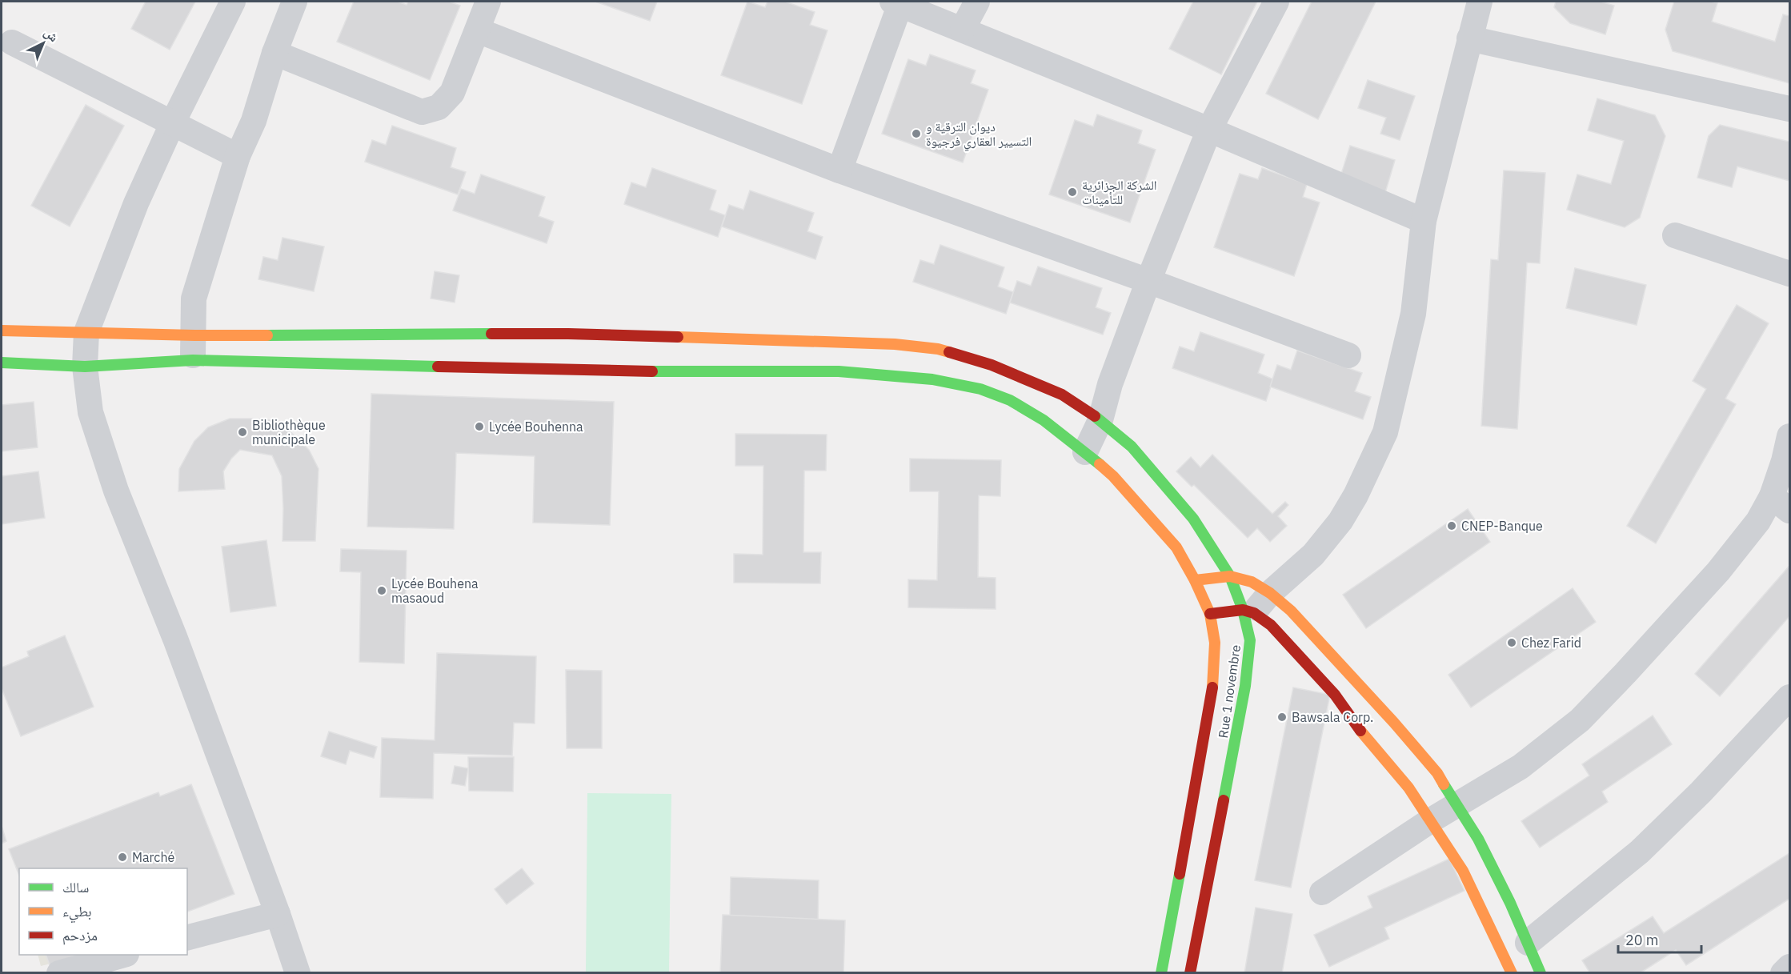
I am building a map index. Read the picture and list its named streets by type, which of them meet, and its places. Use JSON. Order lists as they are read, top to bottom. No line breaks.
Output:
{"streets":{"main road":["Rue 1 novembre"]},"places":["ديوان الترقية و التسيير العقاري فرجيوة","الشركة الجزائرية للتأمينات","Lycée Bouhenna","Bibliothèque municipale","CNEP-Banque","Lycée Bouhena masaoud","Chez Farid","Bawsala Corp.","Marché"],"legend":["سالك","بطيء","مزدحم"],"scale_bar":"20 m","north":"top right"}
